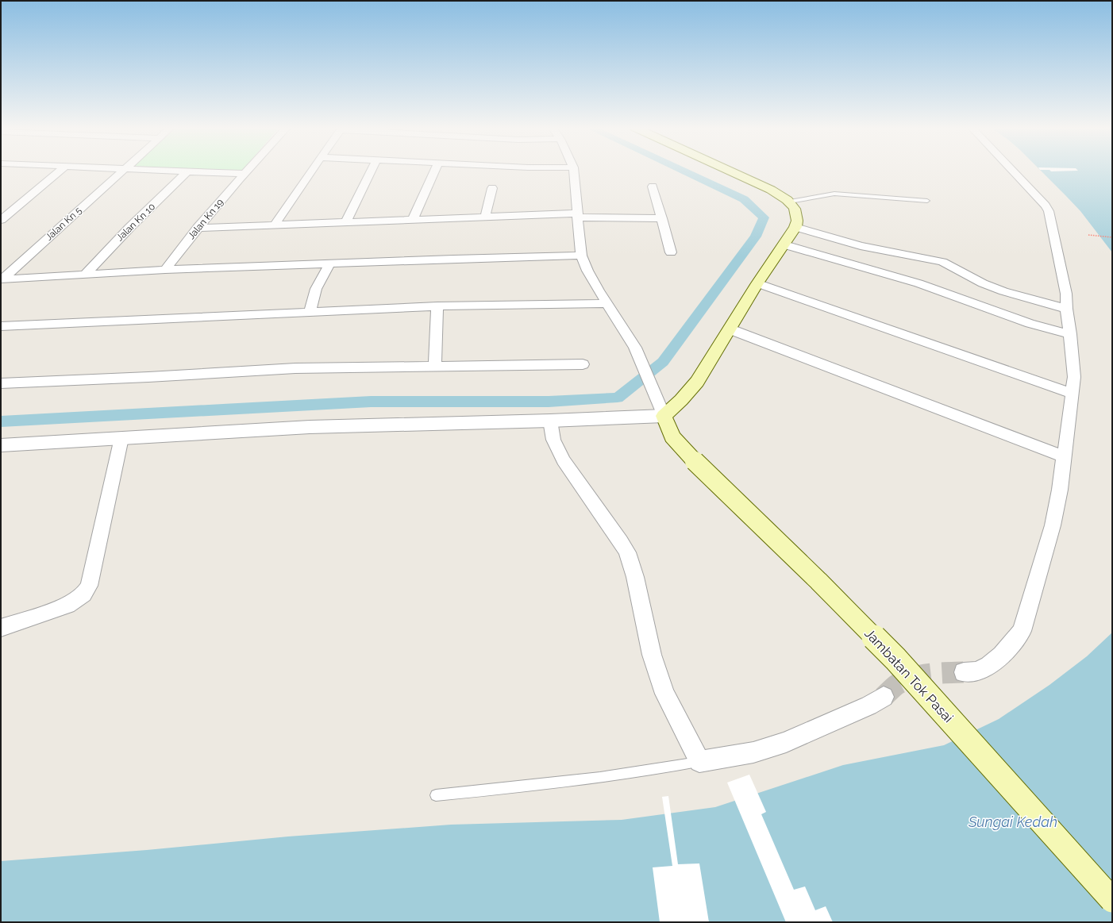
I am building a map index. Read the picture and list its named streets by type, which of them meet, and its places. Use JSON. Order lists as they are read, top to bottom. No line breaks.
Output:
{"streets":{"main road":["Jambatan Tok Pasai"],"street":["Jalan Kn 19","Jalan Kn 10","Jalan Kn 5"]},"water":["Sungai Kedah"]}
